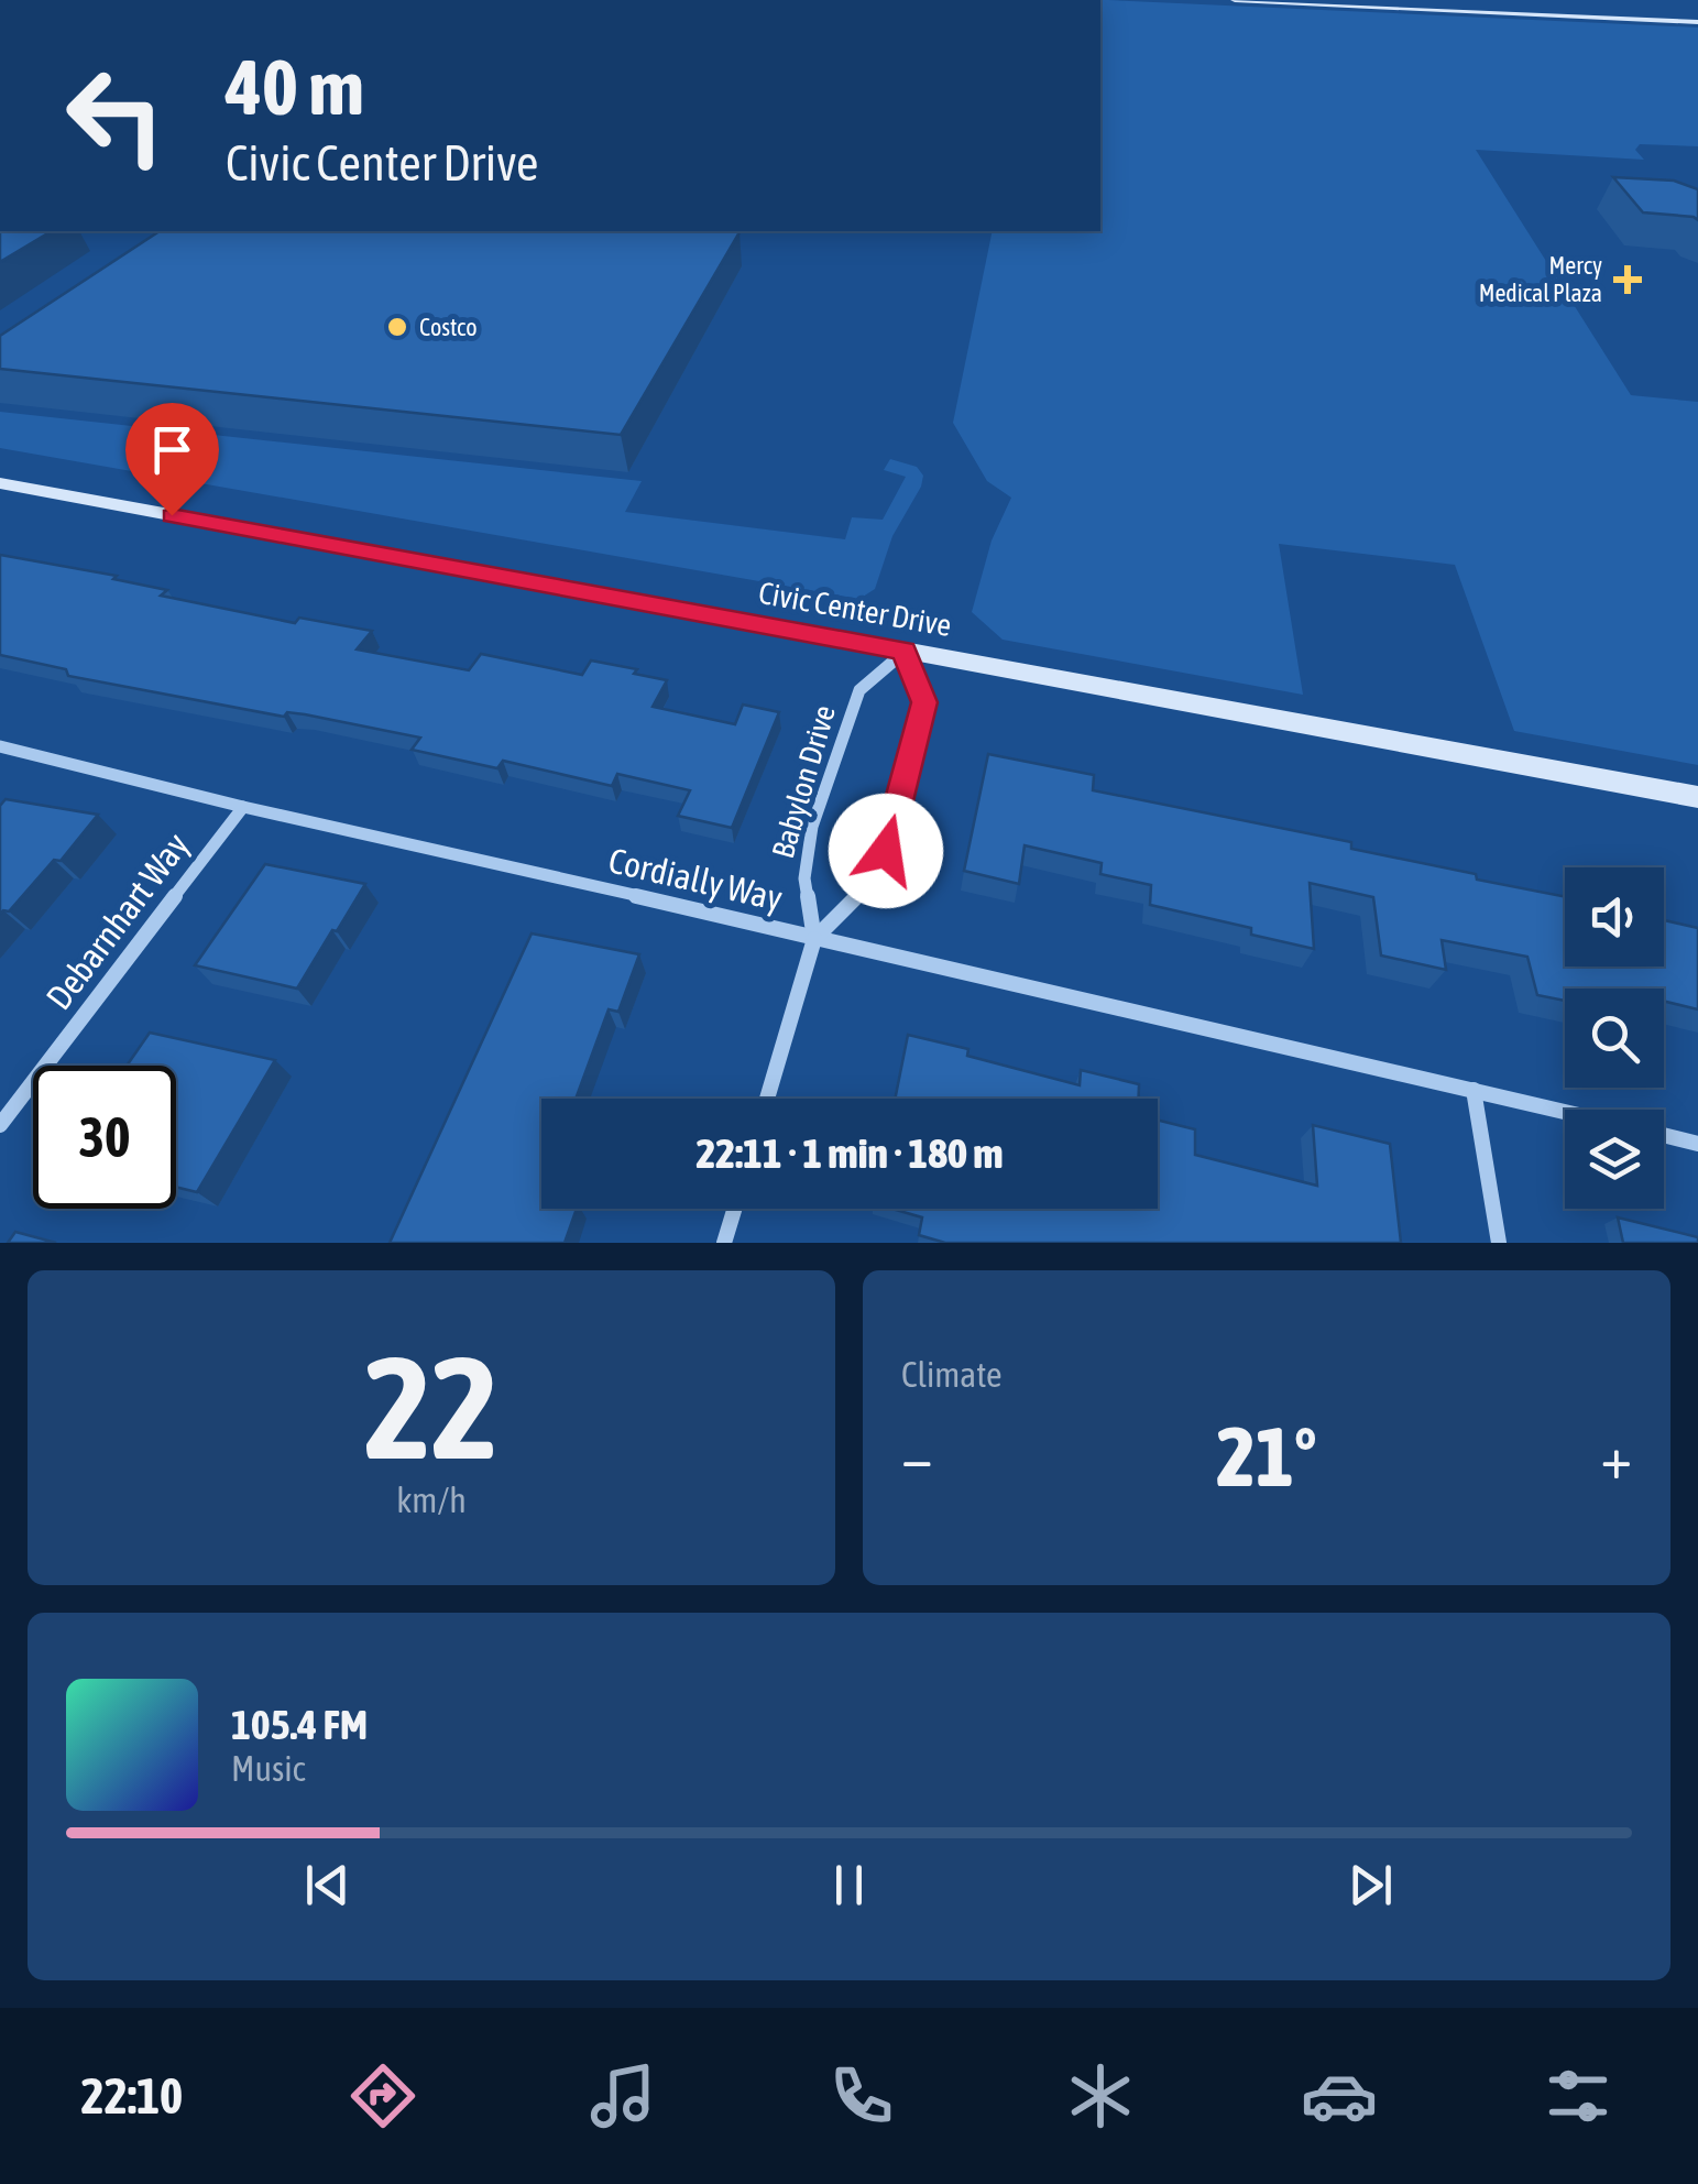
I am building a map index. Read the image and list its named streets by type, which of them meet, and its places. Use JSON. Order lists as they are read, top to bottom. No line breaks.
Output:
{"streets":{"street":["Civic Center Drive","Babylon Drive","Cordially Way","Debarnhart Way"]},"crossings":[["Civic Center Drive","Babylon Drive"],["Babylon Drive","Cordially Way"],["Cordially Way","Debarnhart Way"]],"places":{"health":["Mercy Medical Plaza"],"other":["Costco"]},"page":{"turn":["40 m","Civic Center Drive"],"limit":"30","trip":"22:11 · 1 min · 180 m","tile":[["22","km/h"],"Climate"],"heat":["−","21°","+"],"song":["105.4 FM","Music"],"tabs":"22:10"}}
